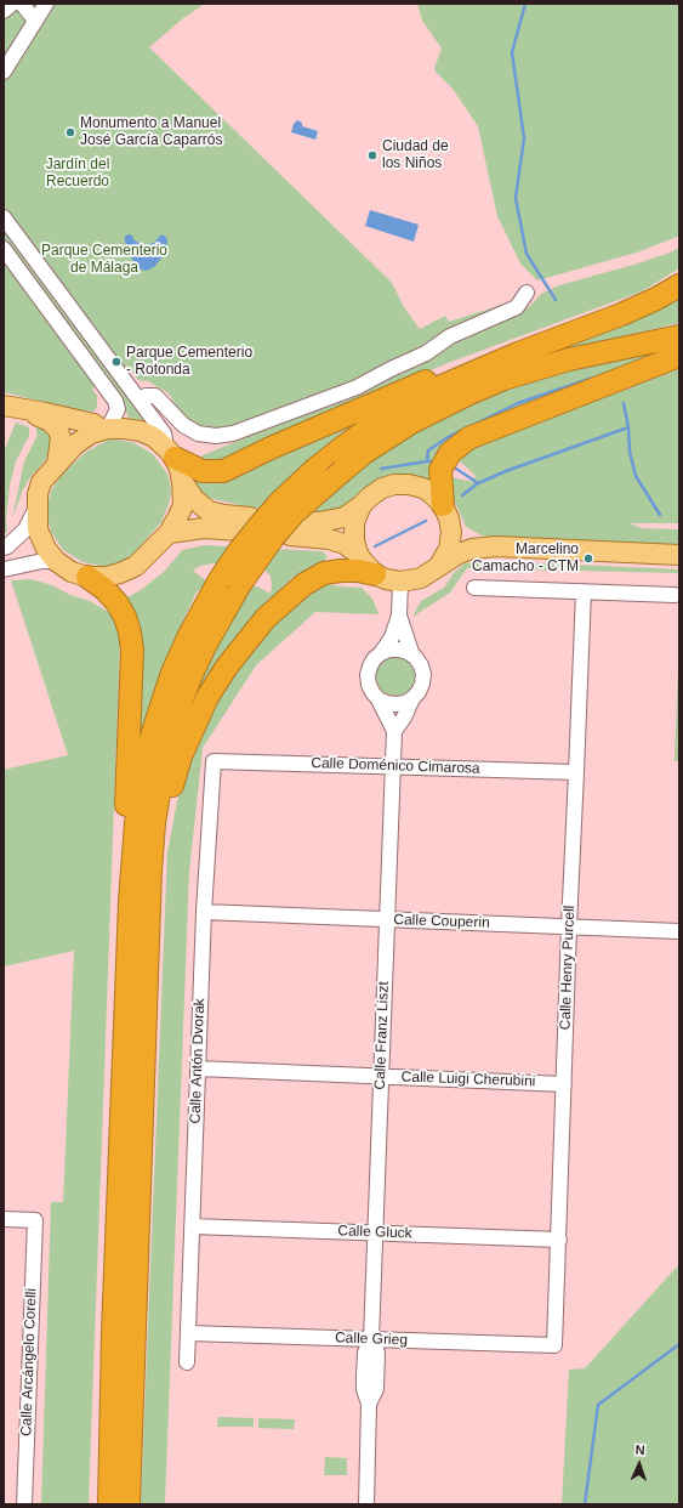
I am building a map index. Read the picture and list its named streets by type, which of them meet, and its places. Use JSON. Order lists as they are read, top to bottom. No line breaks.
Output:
{"streets":{"street":["Calle Doménico Cimarosa","Calle Couperin","Calle Henry Purcell","Calle Franz Liszt","Calle Antón Dvorak","Calle Luigi Cherubini","Calle Gluck","Calle Grieg","Calle Arcángelo Corelli"]},"crossings":[["Calle Doménico Cimarosa","Calle Henry Purcell"],["Calle Doménico Cimarosa","Calle Franz Liszt"],["Calle Doménico Cimarosa","Calle Antón Dvorak"],["Calle Couperin","Calle Henry Purcell"],["Calle Couperin","Calle Franz Liszt"],["Calle Couperin","Calle Antón Dvorak"],["Calle Henry Purcell","Calle Luigi Cherubini"],["Calle Henry Purcell","Calle Gluck"],["Calle Henry Purcell","Calle Grieg"],["Calle Franz Liszt","Calle Luigi Cherubini"],["Calle Franz Liszt","Calle Gluck"],["Calle Franz Liszt","Calle Grieg"],["Calle Antón Dvorak","Calle Luigi Cherubini"],["Calle Antón Dvorak","Calle Gluck"],["Calle Antón Dvorak","Calle Grieg"]],"parks":["Jardín del Recuerdo","Parque Cementerio de Málaga"],"places":["Monumento a Manuel José García Caparrós","Ciudad de los Niños","Parque Cementerio - Rotonda","Marcelino Camacho - CTM"],"north":"top"}
